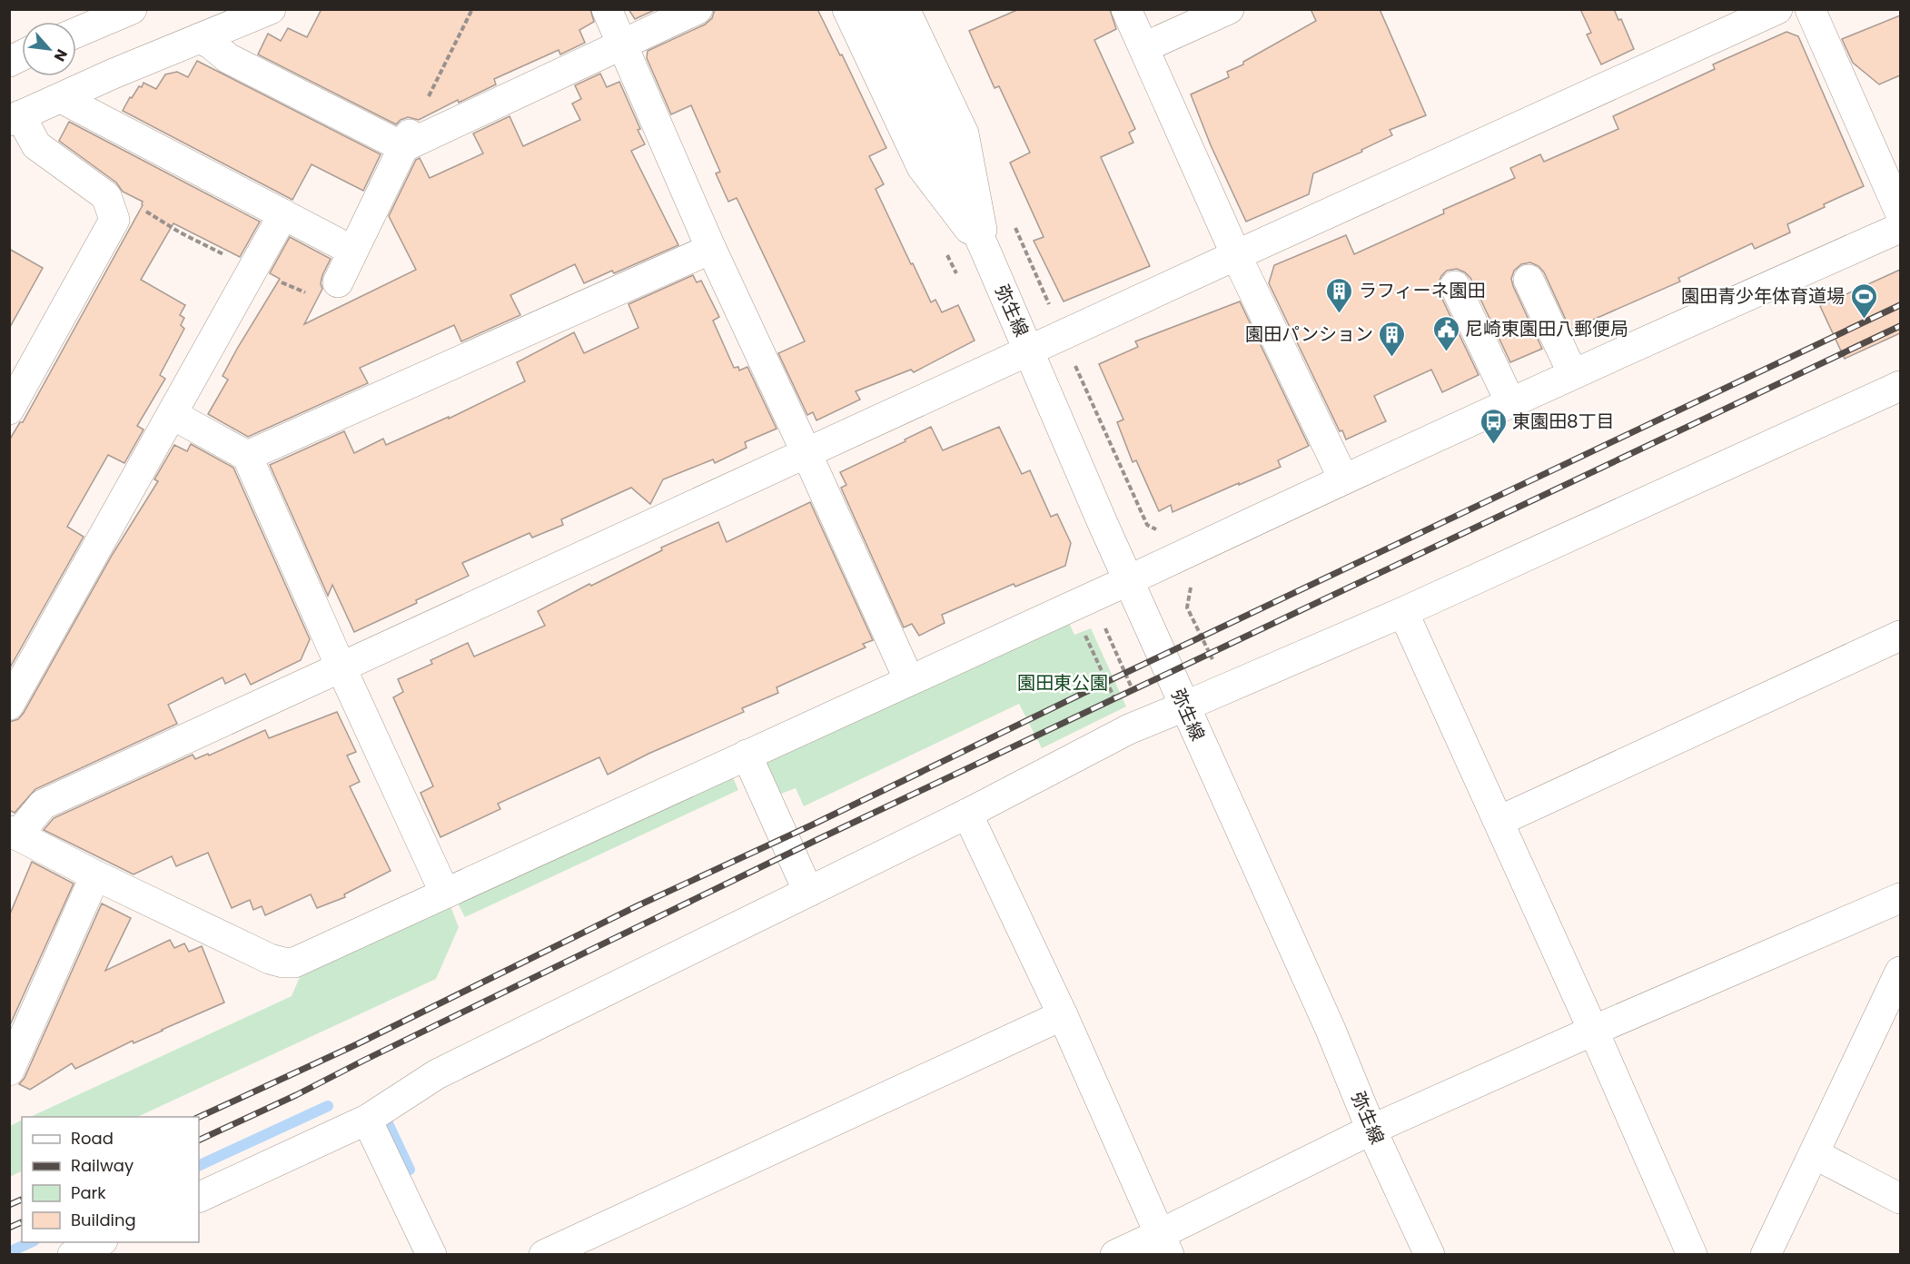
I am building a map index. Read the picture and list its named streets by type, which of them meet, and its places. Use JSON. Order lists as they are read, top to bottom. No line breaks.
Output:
{"streets":{"street":["弥生線"]},"parks":["園田東公園"],"places":{"building":["ラフィーネ園田","園田パンション"],"sports":["園田青少年体育道場"],"public building":["尼崎東園田八郵便局"],"bus stop":["東園田8丁目"]},"legend":["Road","Railway","Park","Building"],"north":"bottom right"}
